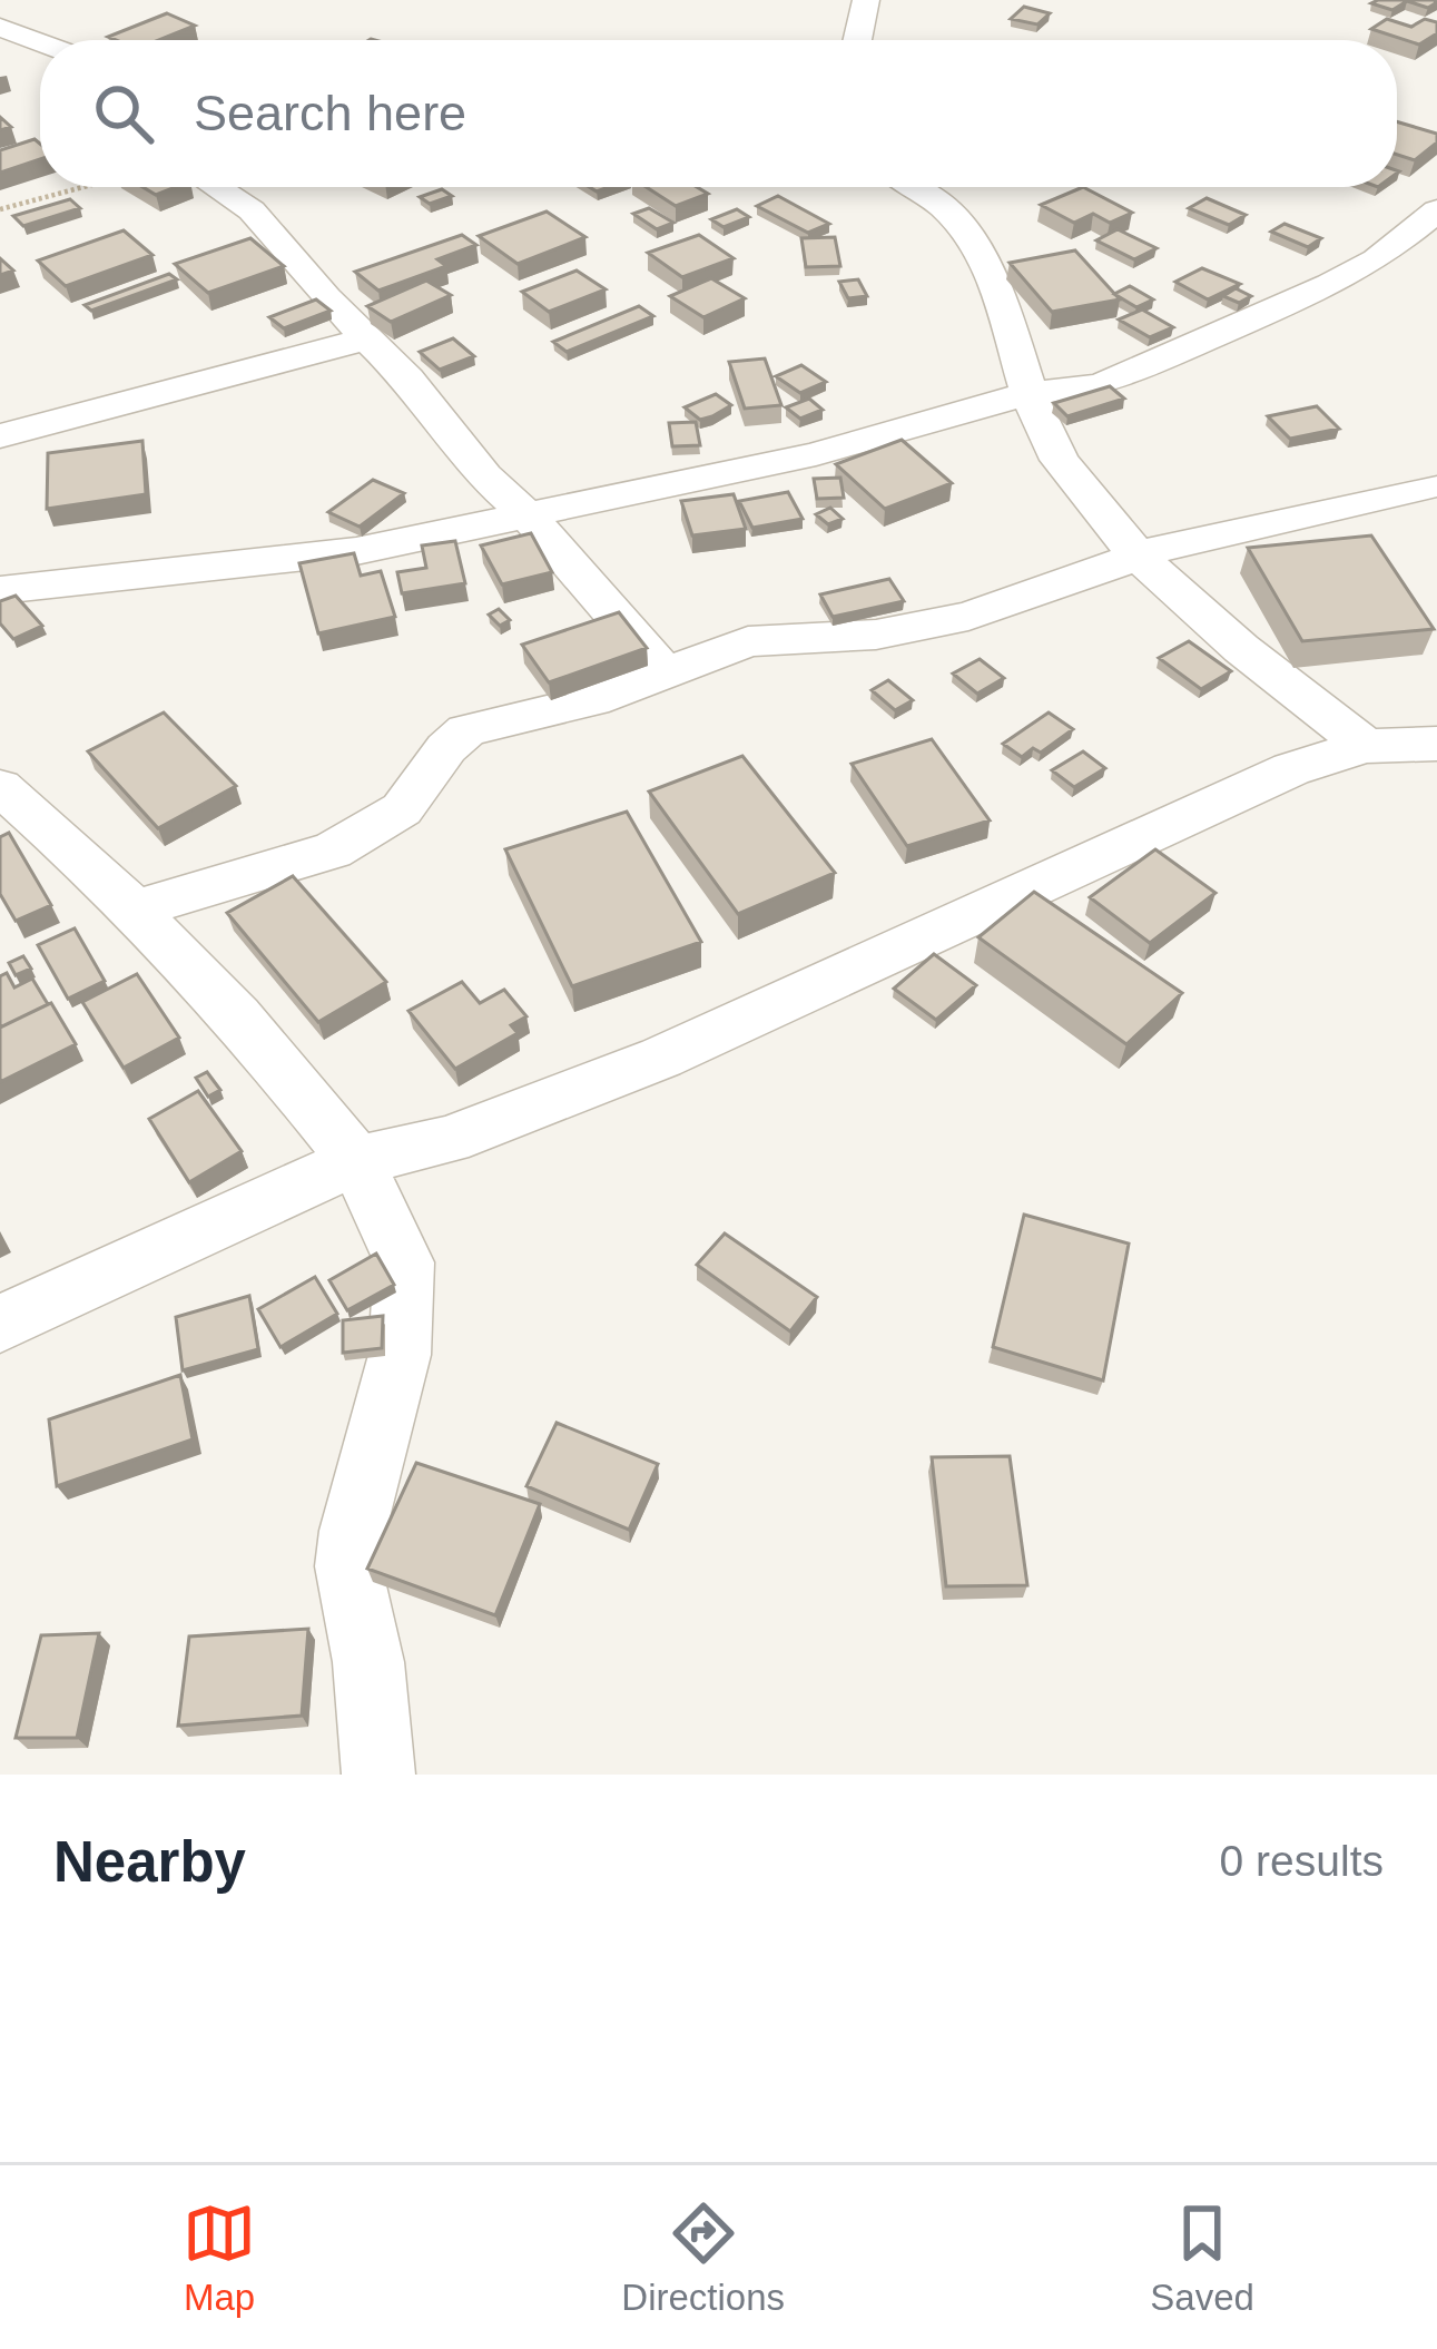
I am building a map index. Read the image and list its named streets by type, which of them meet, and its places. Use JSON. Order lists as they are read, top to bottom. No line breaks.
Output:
{"page":{"search":"Search here","heading":["Nearby","0 results"],"nav":["Map","Directions","Saved"]}}
